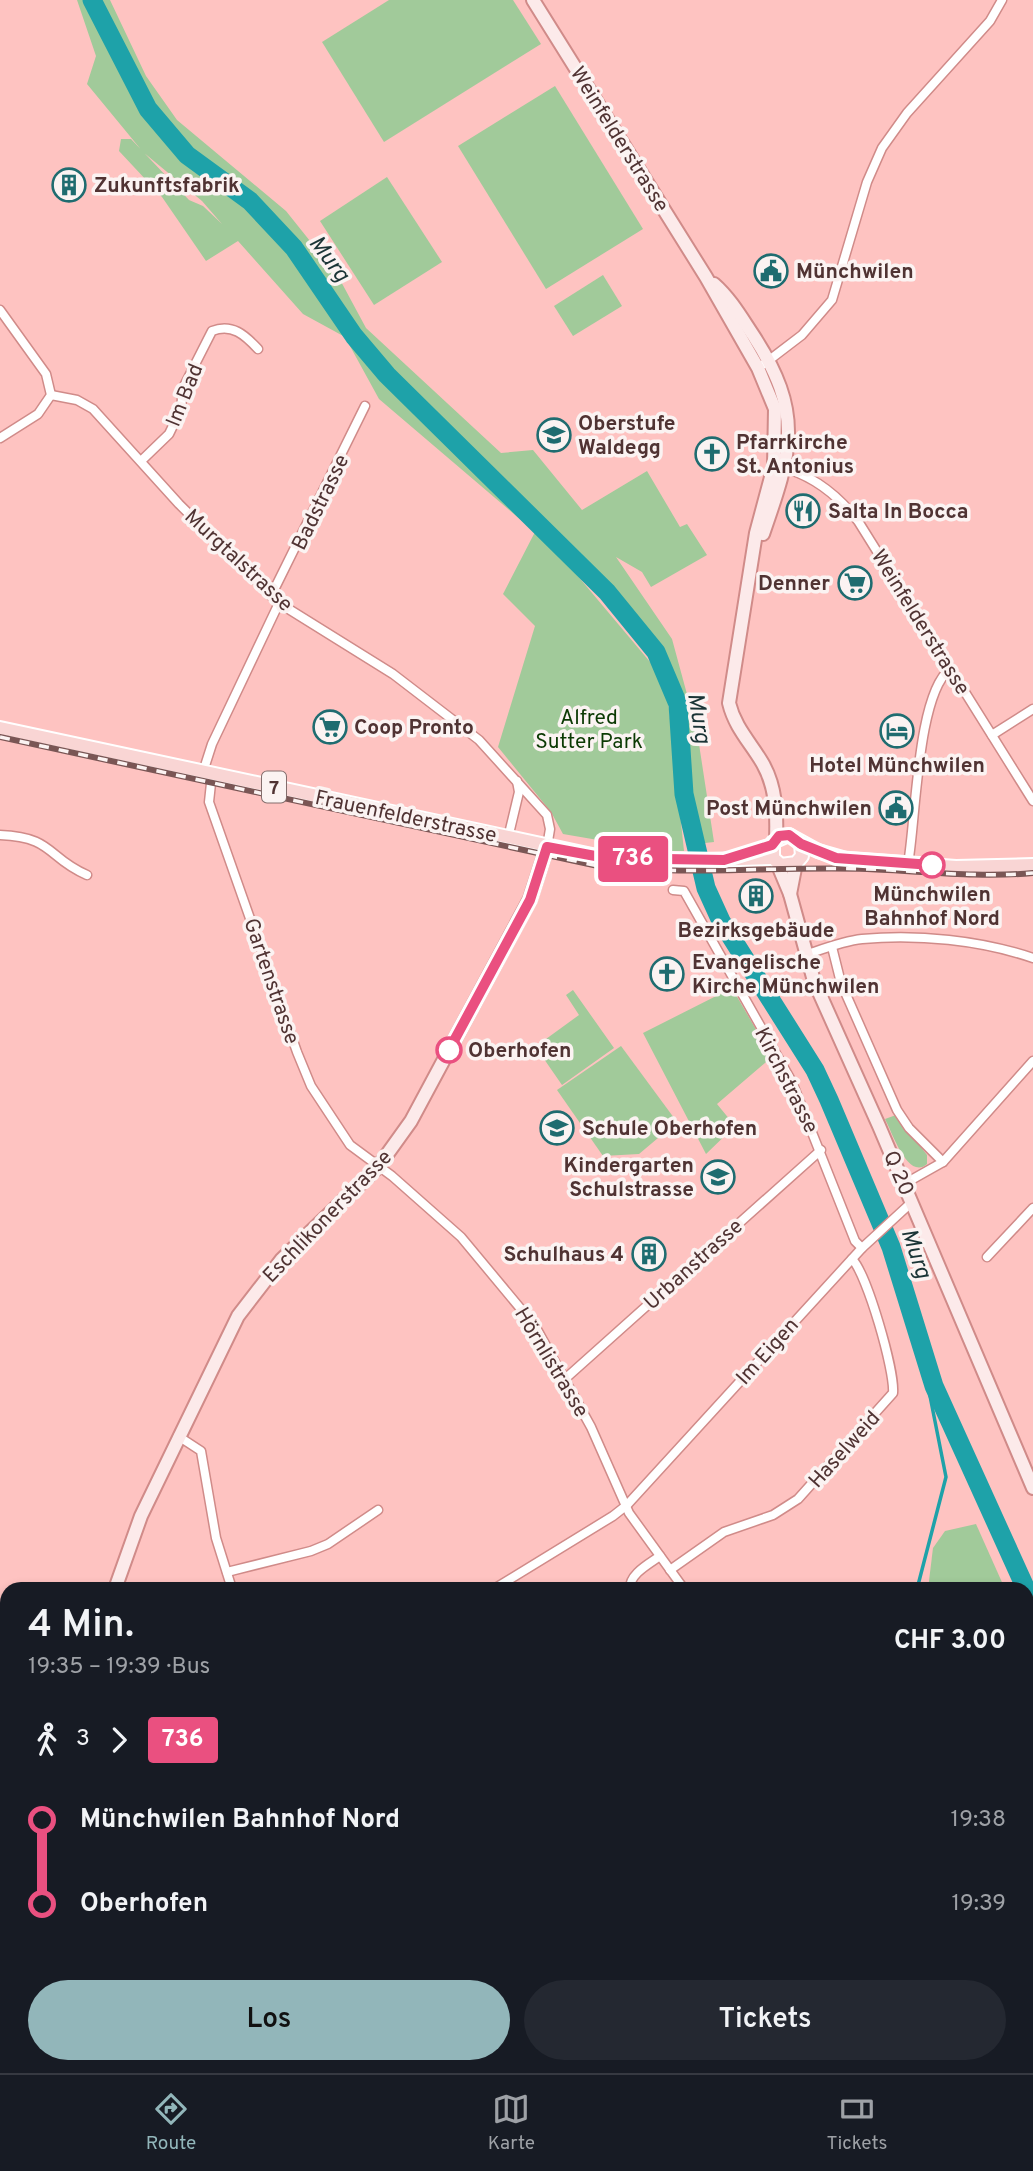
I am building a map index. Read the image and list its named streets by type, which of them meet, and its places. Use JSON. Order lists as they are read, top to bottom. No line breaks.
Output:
{"streets":{"main road":["Weinfelderstrasse","7","Frauenfelderstrasse","Q 20","Eschlikonerstrasse"],"street":["Im Bad","Badstrasse","Murgtalstrasse","Gartenstrasse","Kirchstrasse","Urbanstrasse","Im Eigen","Hörnlistrasse","Haselweid"]},"crossings":[["Im Bad","Murgtalstrasse"],["Badstrasse","Murgtalstrasse"],["Murgtalstrasse","Frauenfelderstrasse"],["Murgtalstrasse","Eschlikonerstrasse"],["Frauenfelderstrasse","Gartenstrasse"],["Frauenfelderstrasse","Q 20"],["Frauenfelderstrasse","Eschlikonerstrasse"],["Gartenstrasse","Eschlikonerstrasse"],["Gartenstrasse","Hörnlistrasse"],["Kirchstrasse","Urbanstrasse"],["Kirchstrasse","Im Eigen"],["Q 20","Im Eigen"],["Eschlikonerstrasse","Hörnlistrasse"],["Urbanstrasse","Hörnlistrasse"],["Im Eigen","Hörnlistrasse"],["Im Eigen","Haselweid"],["Hörnlistrasse","Haselweid"]],"water":["Murg"],"parks":["Alfred Sutter Park"],"places":{"building":["Zukunftsfabrik","Bezirksgebäude","Schulhaus 4"],"public building":["Münchwilen","Post Münchwilen"],"school or university":["Oberstufe Waldegg","Schule Oberhofen","Kindergarten Schulstrasse"],"church":["Pfarrkirche St. Antonius","Evangelische Kirche Münchwilen"],"restaurant":["Salta In Bocca"],"supermarket":["Denner","Coop Pronto"],"hotel":["Hotel Münchwilen"],"other":["Münchwilen Bahnhof Nord","Oberhofen"]},"lines":["bus line 736"],"page":{"on_map":"736","heading":["4 Min.","19:35 – 19:39 · Bus","CHF 3.00"],"legs":["3","736"],"list":[{"name":"Münchwilen Bahnhof Nord","value":"19:38"},{"name":"Oberhofen","value":"19:39"}],"buttons":["Los","Tickets"],"tabs":["Route","Karte","Tickets"]}}
